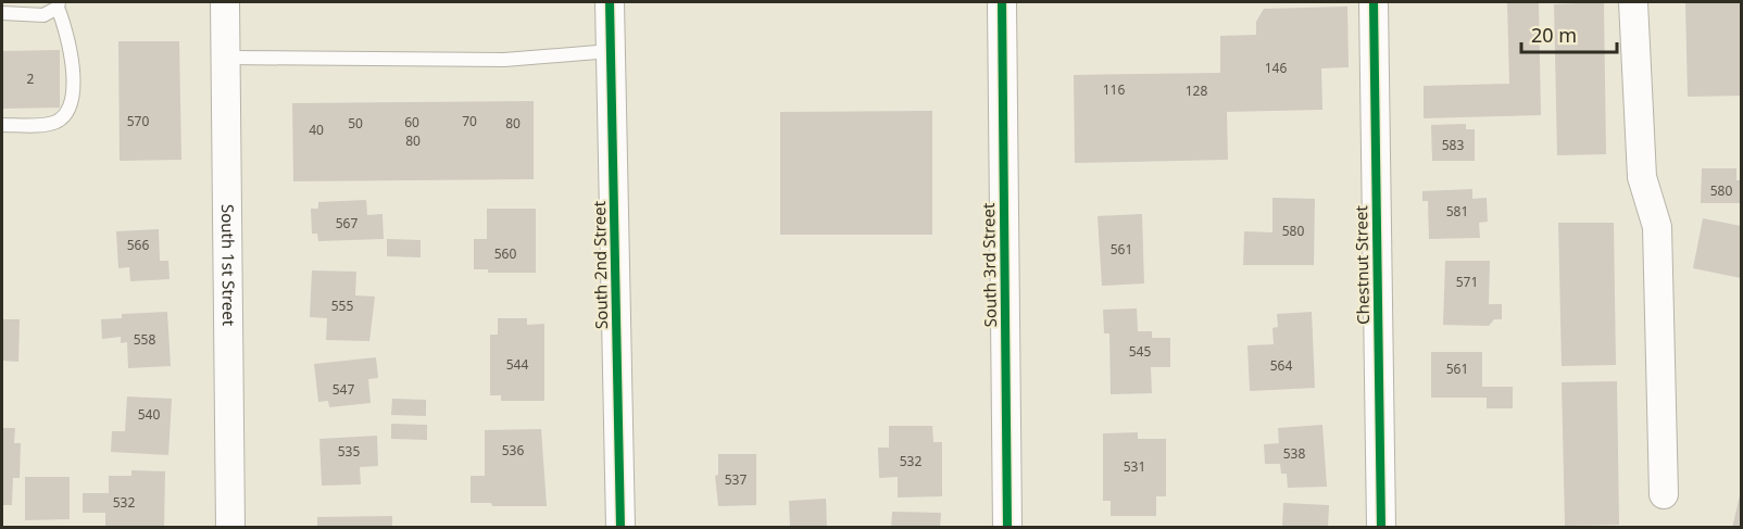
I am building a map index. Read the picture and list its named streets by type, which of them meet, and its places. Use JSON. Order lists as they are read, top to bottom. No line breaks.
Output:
{"streets":{"street":["South 1st Street","South 2nd Street","South 3rd Street","Chestnut Street"]},"house_numbers":["146","2","116","128","570","70","60","50","80","40","80","583","580","581","567","580","566","561","560","571","555","558","545","544","564","561","547","540","536","535","538","532","531","537","532"],"scale_bar":"20 m"}
